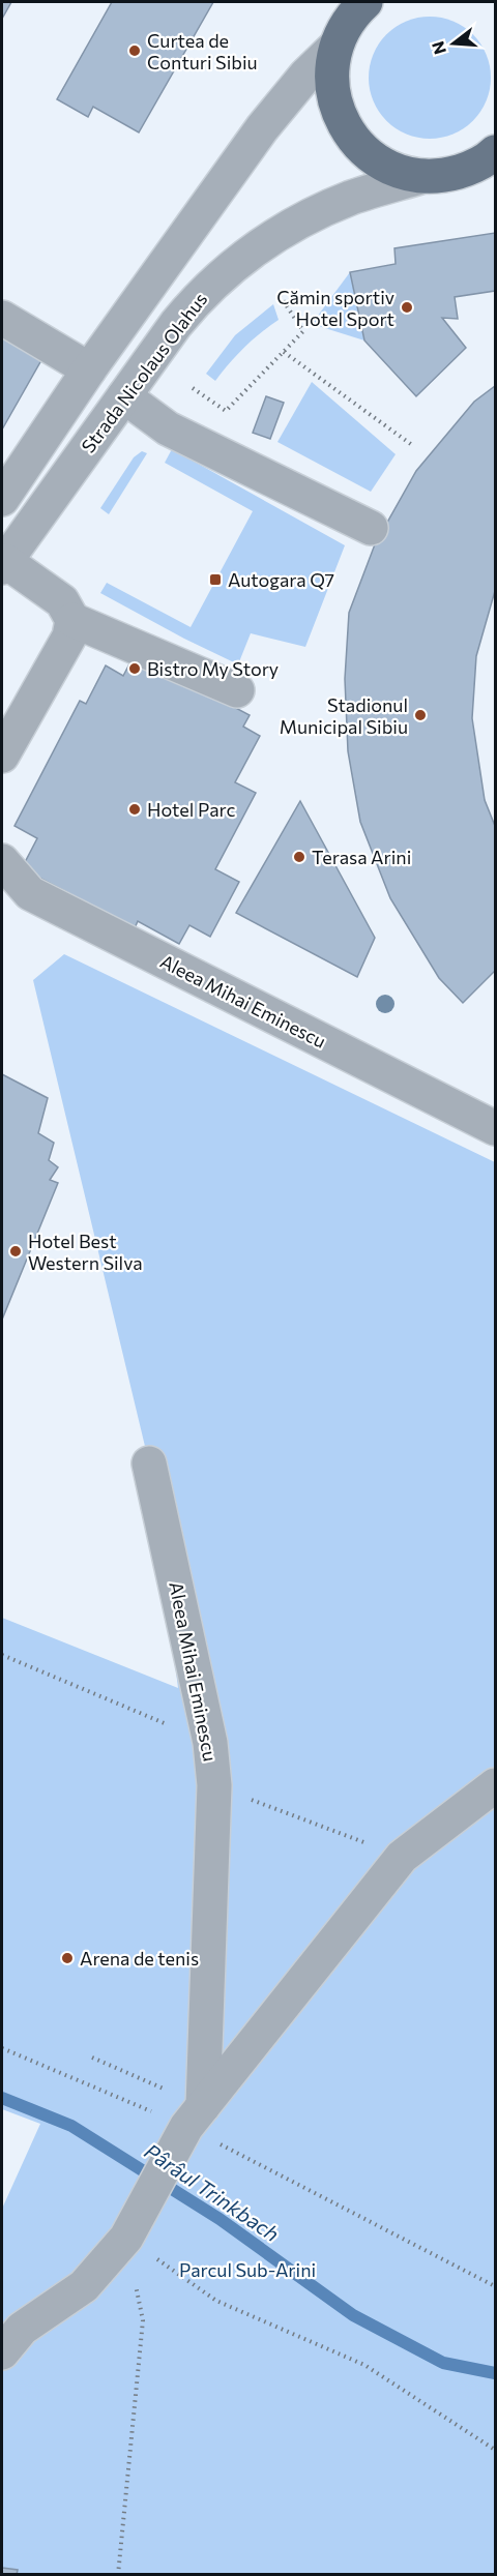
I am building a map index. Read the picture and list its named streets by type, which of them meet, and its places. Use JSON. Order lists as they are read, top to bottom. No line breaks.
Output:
{"streets":{"street":["Strada Nicolaus Olahus","Aleea Mihai Eminescu"]},"water":["Pârâul Trinkbach"],"parks":["Parcul Sub-Arini"],"places":{"other":["Curtea de Conturi Sibiu","Cămin sportiv Hotel Sport","Bistro My Story","Stadionul Municipal Sibiu","Hotel Parc","Terasa Arini","Hotel Best Western Silva","Arena de tenis"],"transit":["Autogara Q7"]},"north":"left"}
